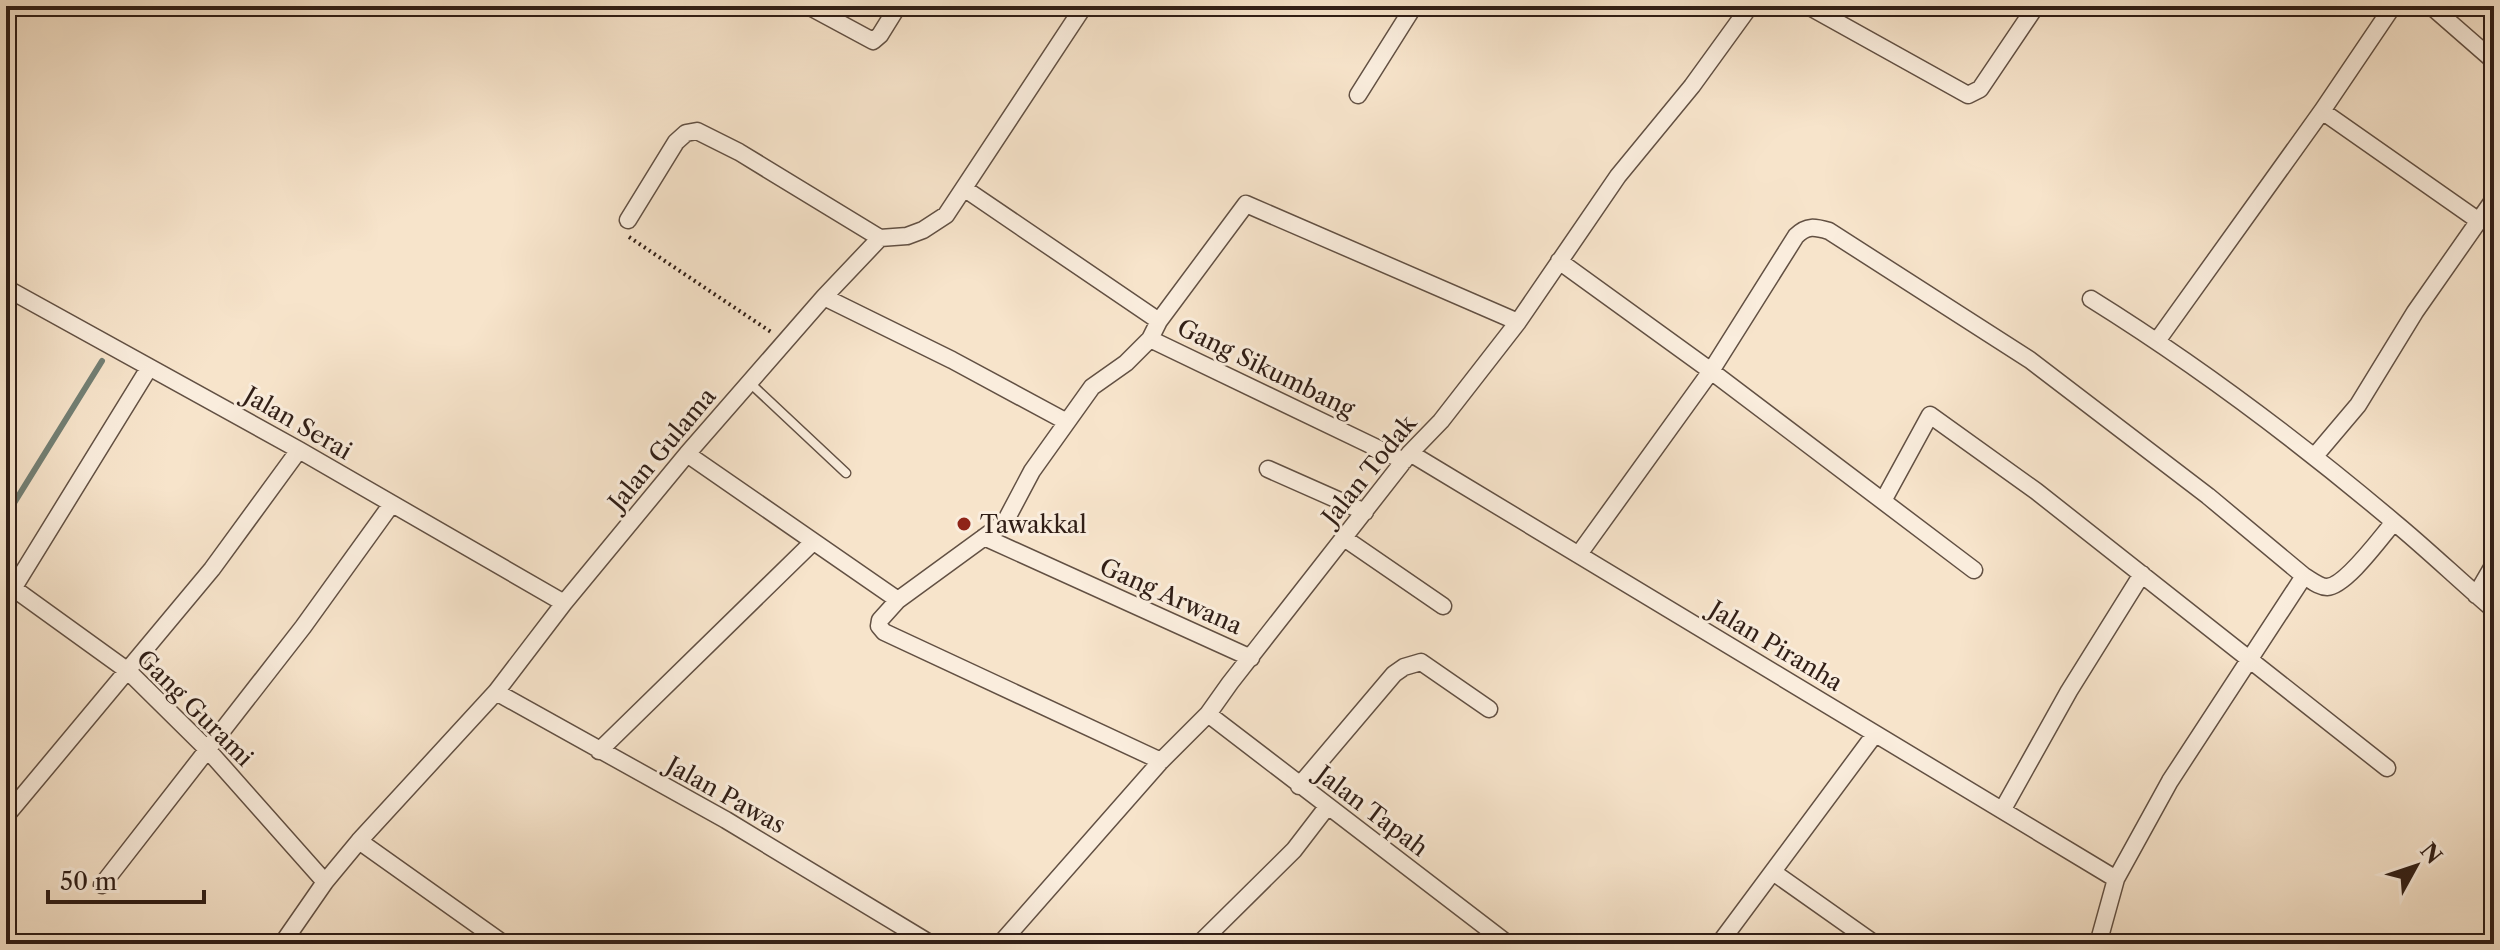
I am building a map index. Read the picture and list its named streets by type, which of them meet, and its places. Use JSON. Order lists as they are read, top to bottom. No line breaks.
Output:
{"streets":{"street":["Gang Sikumbang","Jalan Serai","Jalan Gulama","Jalan Todak","Gang Arwana","Jalan Piranha","Gang Gurami","Jalan Pawas","Jalan Tapah"]},"crossings":[["Gang Sikumbang","Jalan Todak"],["Gang Sikumbang","Jalan Piranha"],["Jalan Serai","Jalan Gulama"],["Jalan Gulama","Gang Gurami"],["Jalan Gulama","Jalan Pawas"],["Jalan Todak","Gang Arwana"],["Jalan Todak","Jalan Piranha"],["Jalan Todak","Jalan Tapah"]],"places":["Tawakkal"],"scale_bar":"50 m","north":"top right"}
